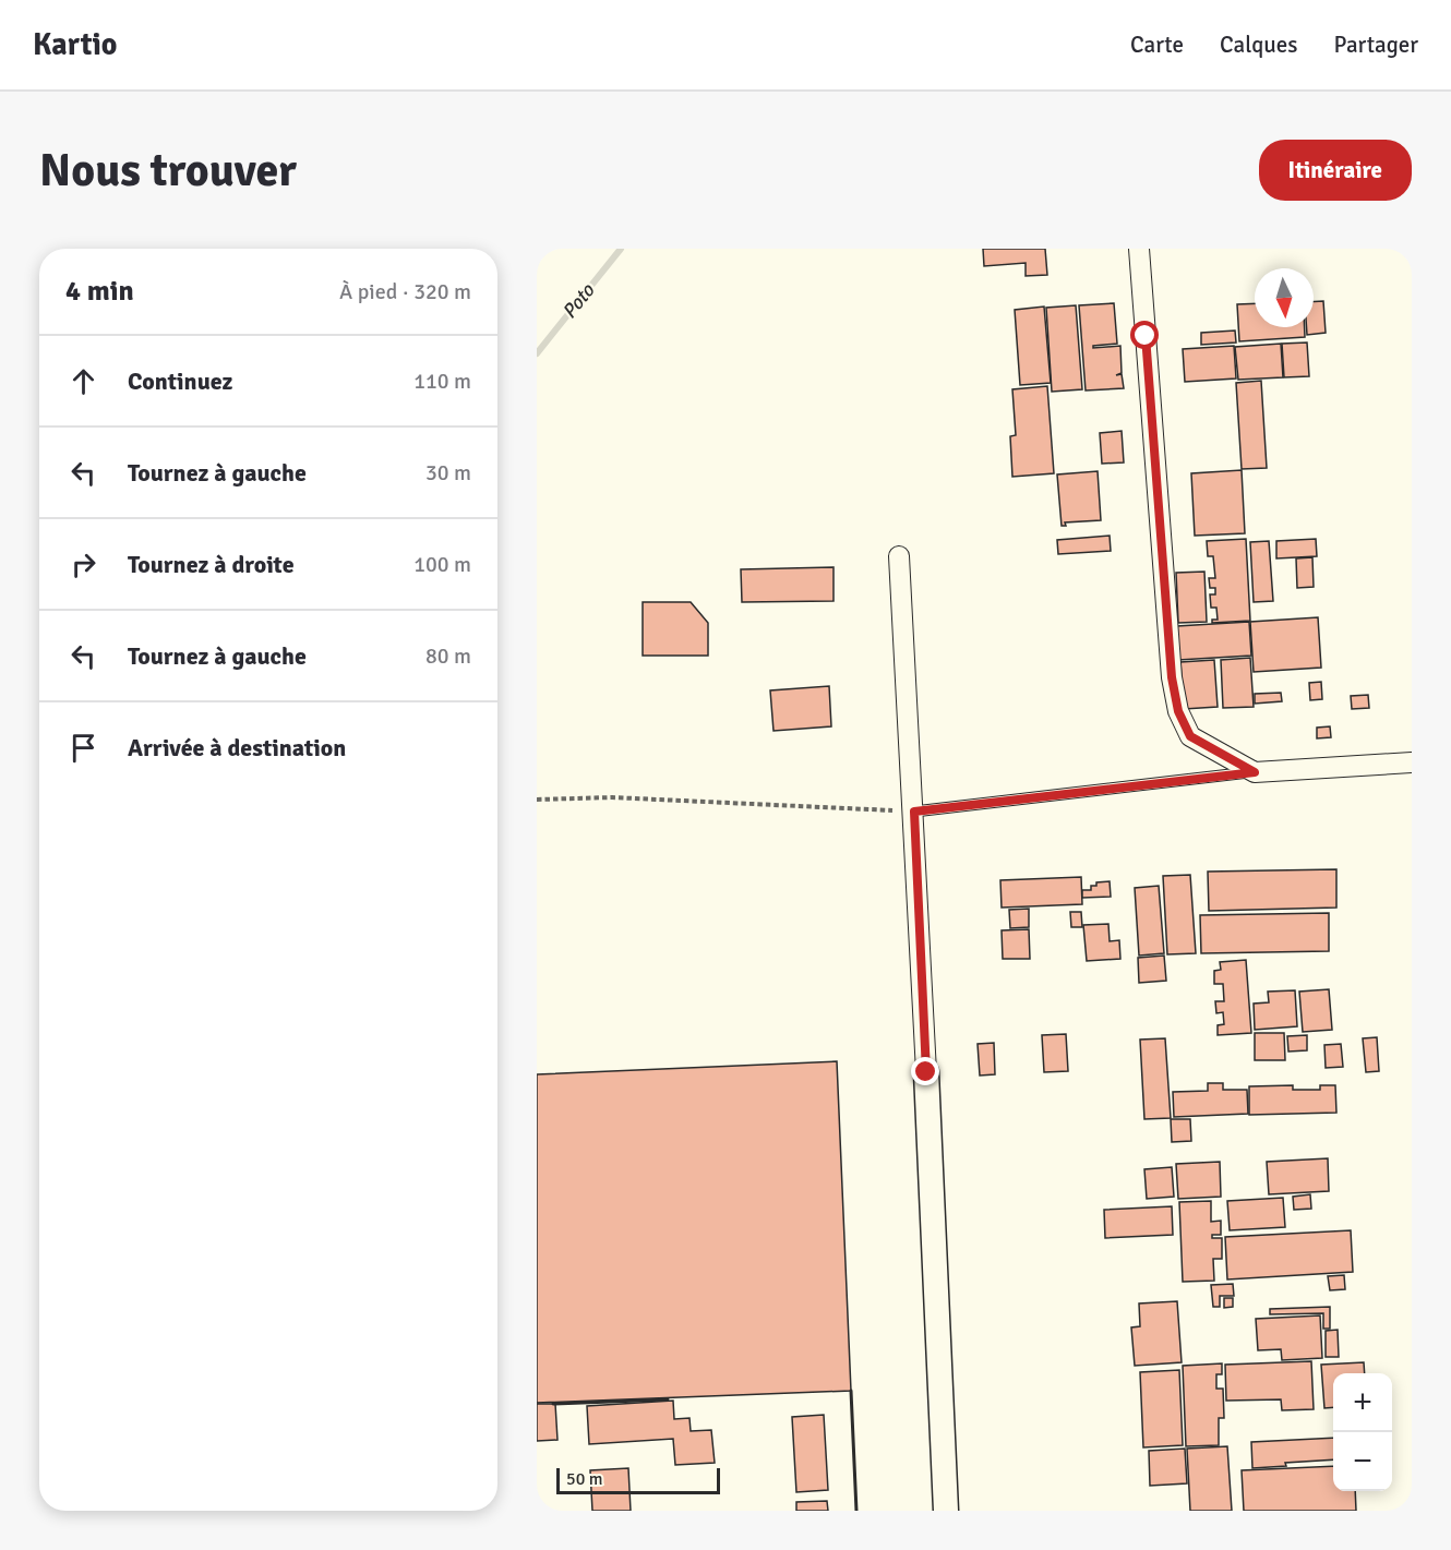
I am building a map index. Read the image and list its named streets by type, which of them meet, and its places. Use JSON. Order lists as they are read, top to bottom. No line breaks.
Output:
{"water":["Poto"],"scale_bar":"50 m","north":"bottom","page":{"header":"Kartio","nav":["Carte","Calques","Partager"],"buttons":"Itinéraire","title":"Nous trouver","heading":["4 min","À pied · 320 m"],"list":[["Continuez","110 m"],["Tournez à gauche","30 m"],["Tournez à droite","100 m"],["Tournez à gauche","80 m"],"Arrivée à destination"],"map_buttons":["+","−"],"scale":"50 m"}}
